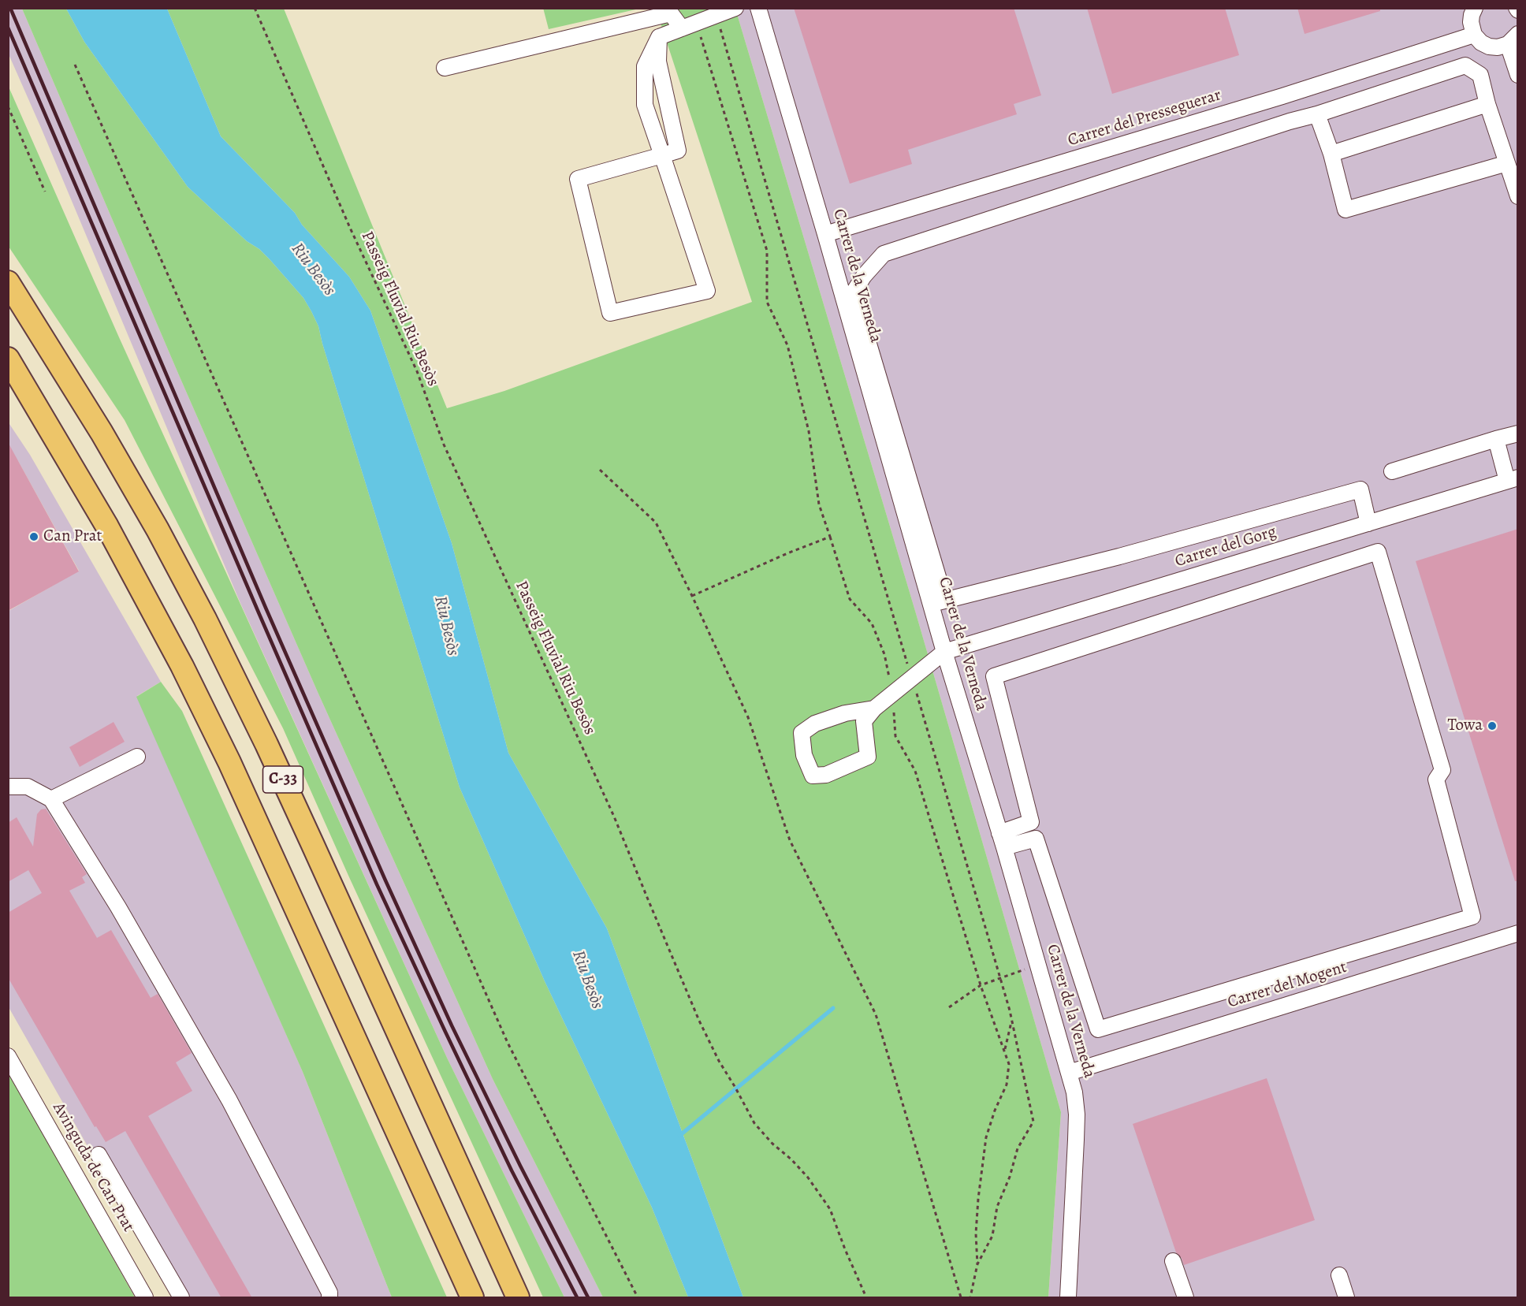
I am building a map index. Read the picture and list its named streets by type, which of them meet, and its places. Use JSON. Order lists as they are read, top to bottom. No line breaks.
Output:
{"streets":{"highway":["C-33"],"street":["Carrer del Presseguerar","Carrer de la Verneda","Carrer del Gorg","Carrer del Mogent","Avinguda de Can Prat"],"path":["Passeig Fluvial Riu Besòs"]},"crossings":[["Carrer del Presseguerar","Carrer de la Verneda"],["Carrer de la Verneda","Carrer del Gorg"],["Carrer de la Verneda","Carrer del Mogent"]],"water":["Riu Besòs"],"places":["Can Prat","Towa"]}
